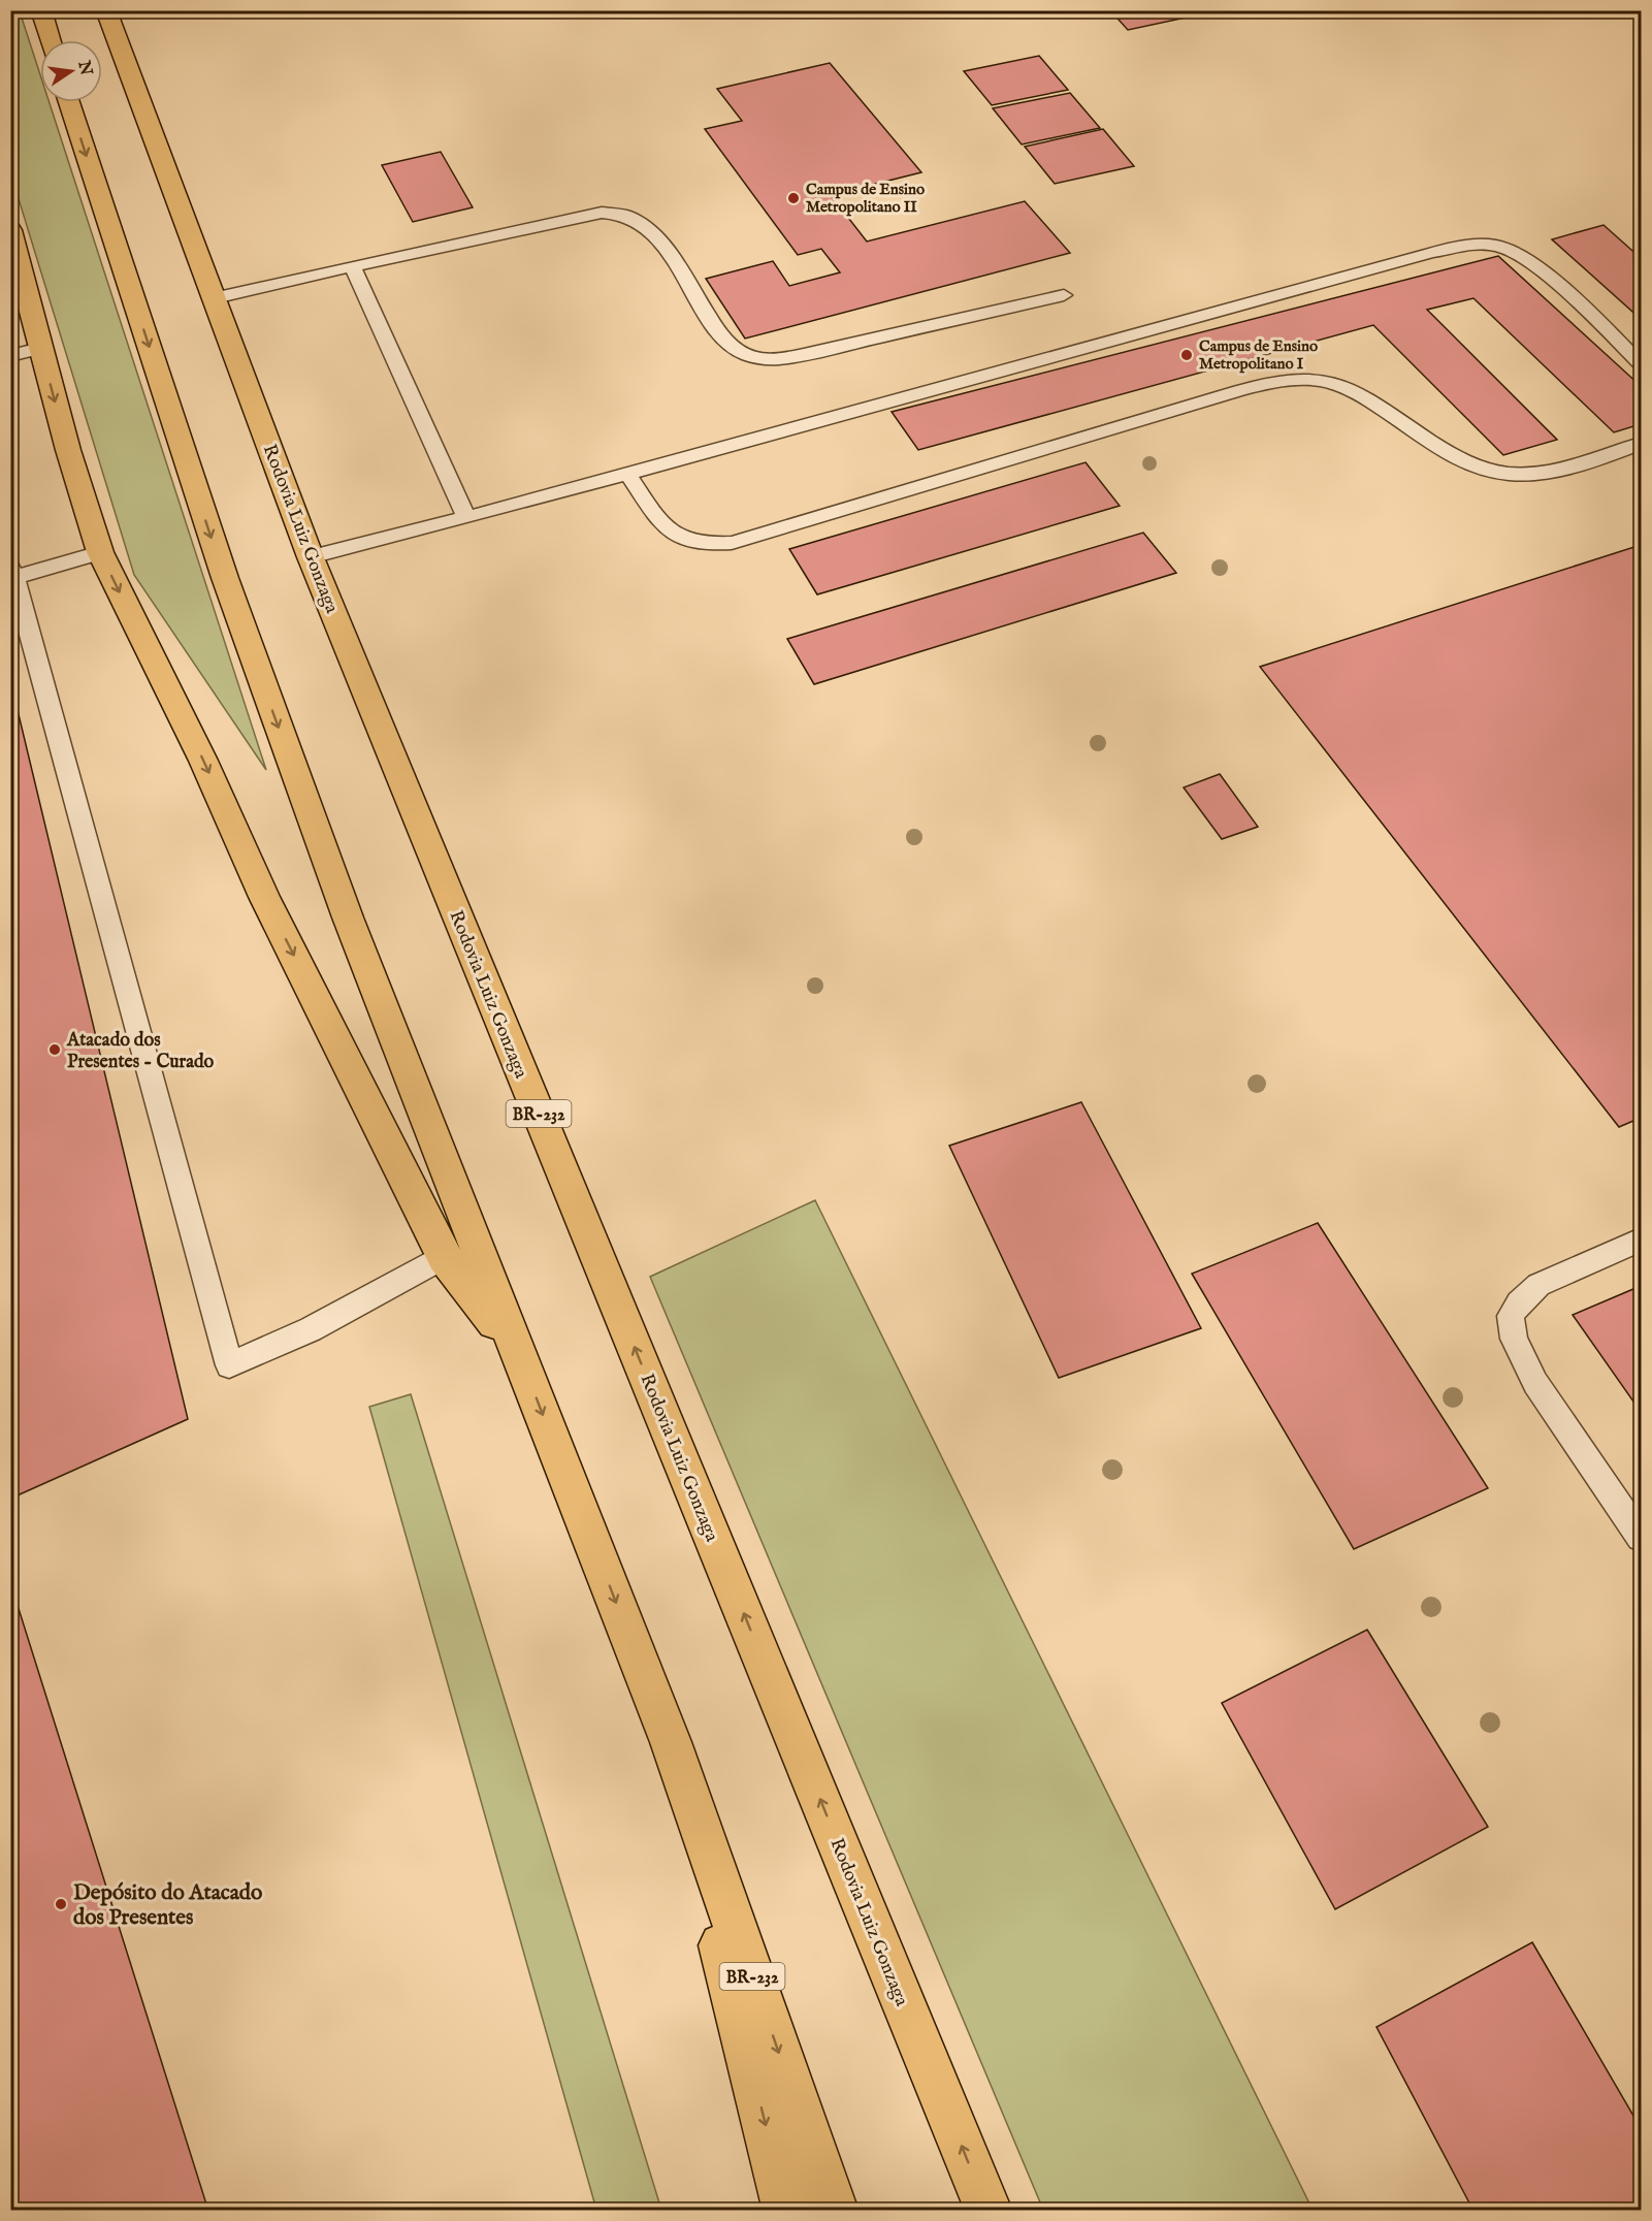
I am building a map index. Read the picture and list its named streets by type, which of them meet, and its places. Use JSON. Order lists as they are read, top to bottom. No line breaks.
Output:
{"streets":{"highway":["Rodovia Luiz Gonzaga","BR-232"]},"places":["Campus de Ensino Metropolitano II","Campus de Ensino Metropolitano I","Atacado dos Presentes - Curado","Depósito do Atacado dos Presentes"],"north":"right"}
